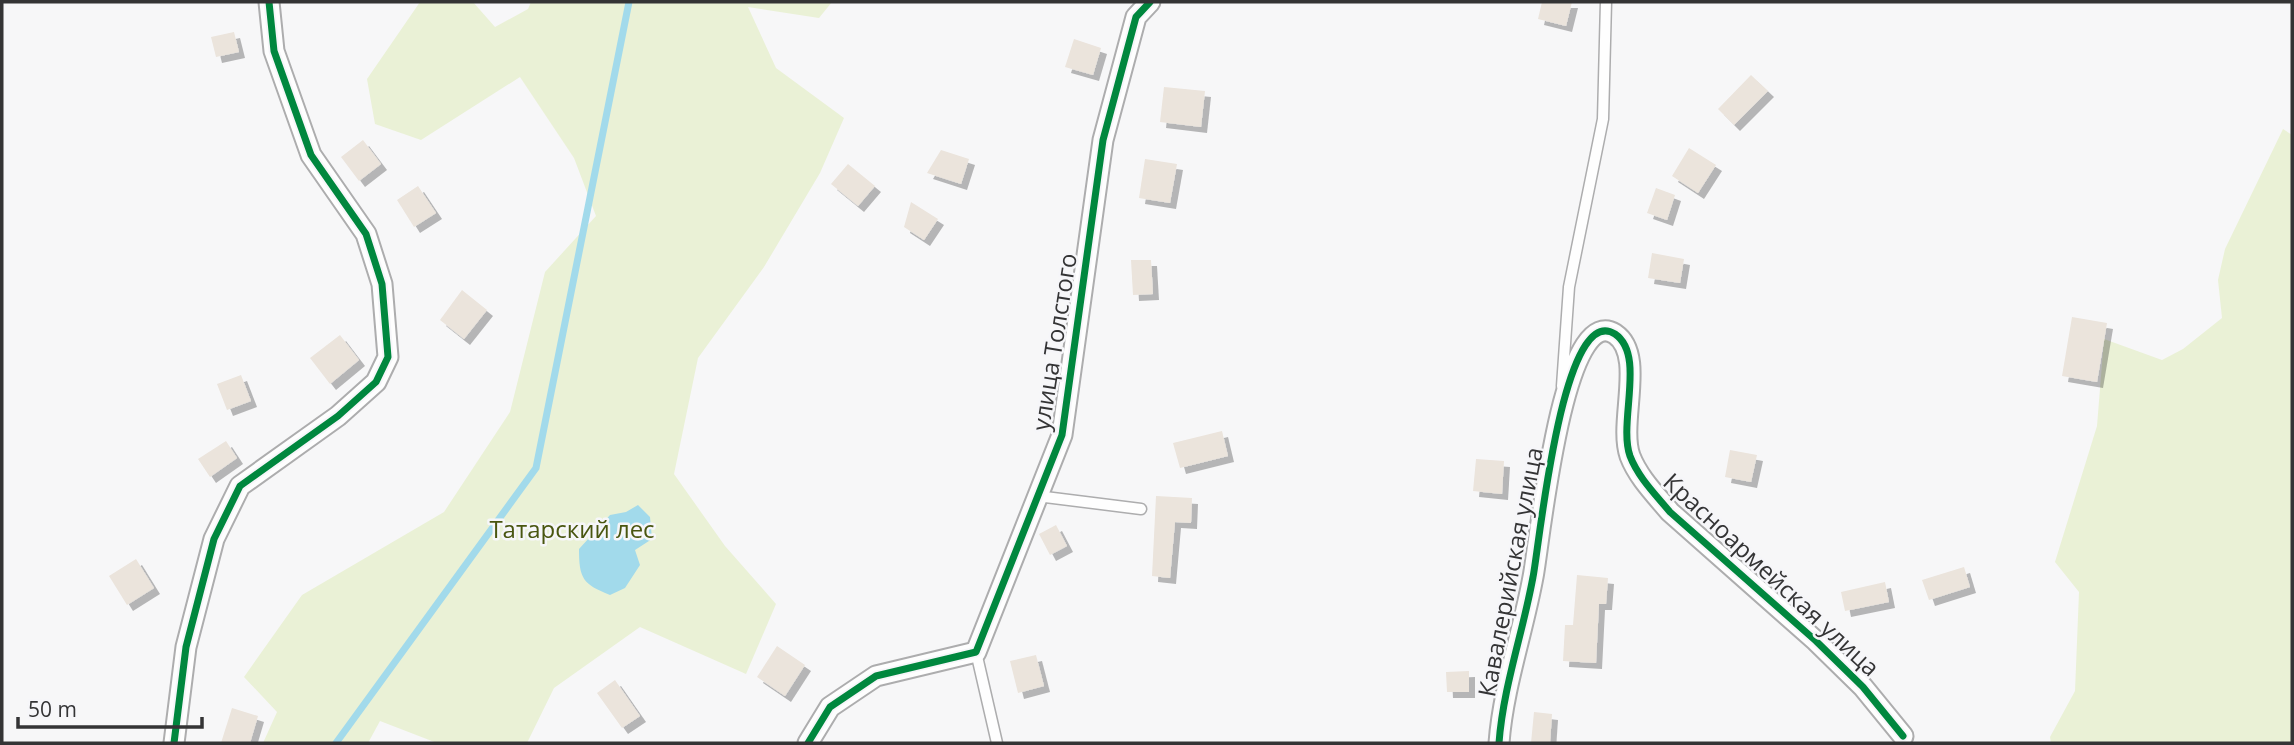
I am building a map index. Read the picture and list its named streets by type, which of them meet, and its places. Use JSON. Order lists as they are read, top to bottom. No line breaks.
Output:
{"streets":{"street":["улица Толстого","Кавалерийская улица","Красноармейская улица"]},"crossings":[["Кавалерийская улица","Красноармейская улица"]],"parks":["Татарский лес"],"scale_bar":"50 m"}
